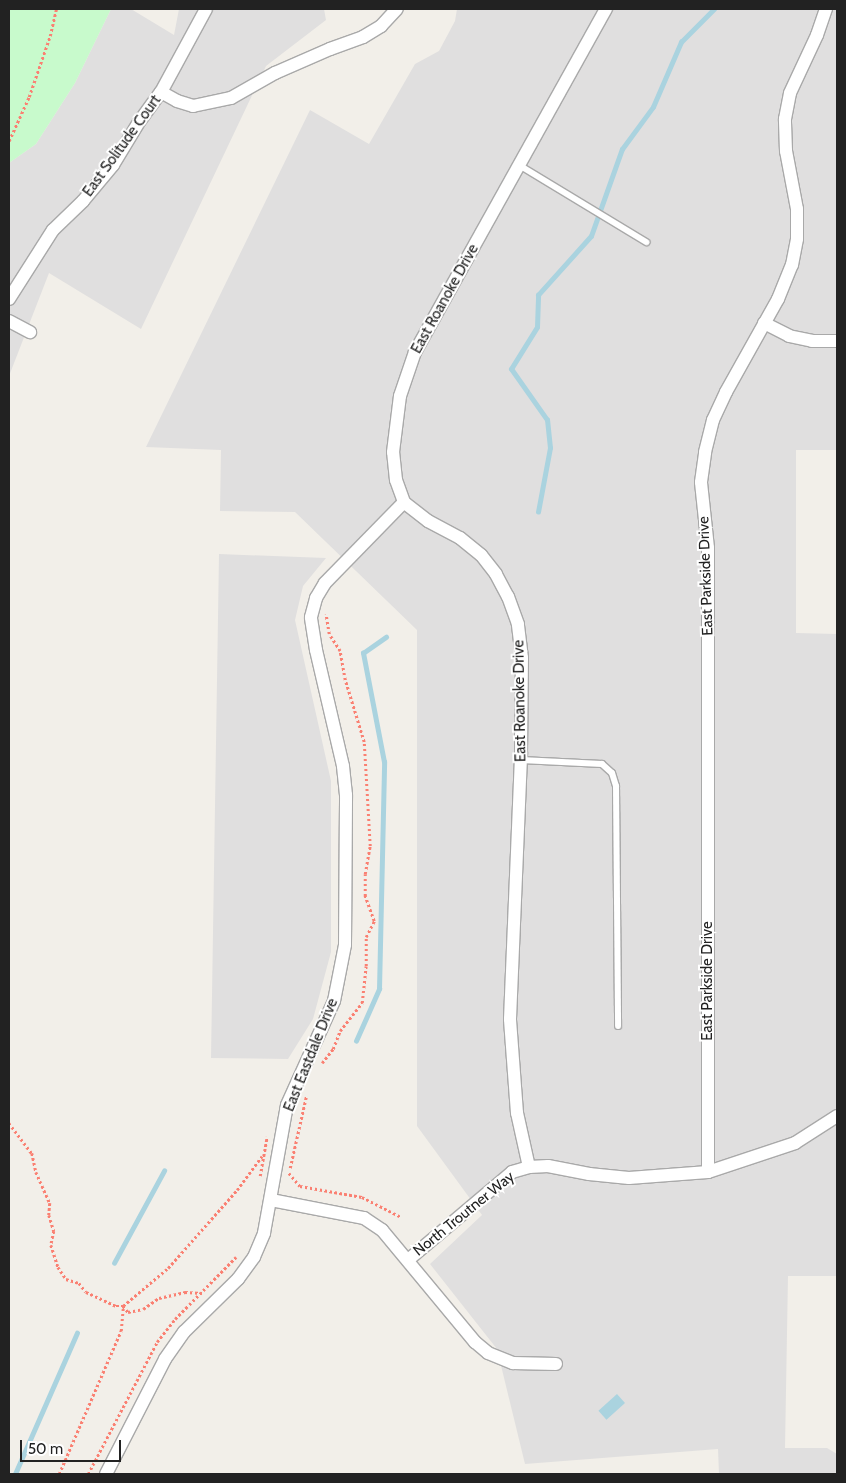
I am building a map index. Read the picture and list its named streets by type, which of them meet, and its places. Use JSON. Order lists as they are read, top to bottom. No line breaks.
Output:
{"streets":{"street":["East Solitude Court","East Roanoke Drive","East Parkside Drive","East Eastdale Drive","North Troutner Way"]},"crossings":[["East Roanoke Drive","East Eastdale Drive"],["East Roanoke Drive","North Troutner Way"],["East Parkside Drive","North Troutner Way"]],"scale_bar":"50 m"}
